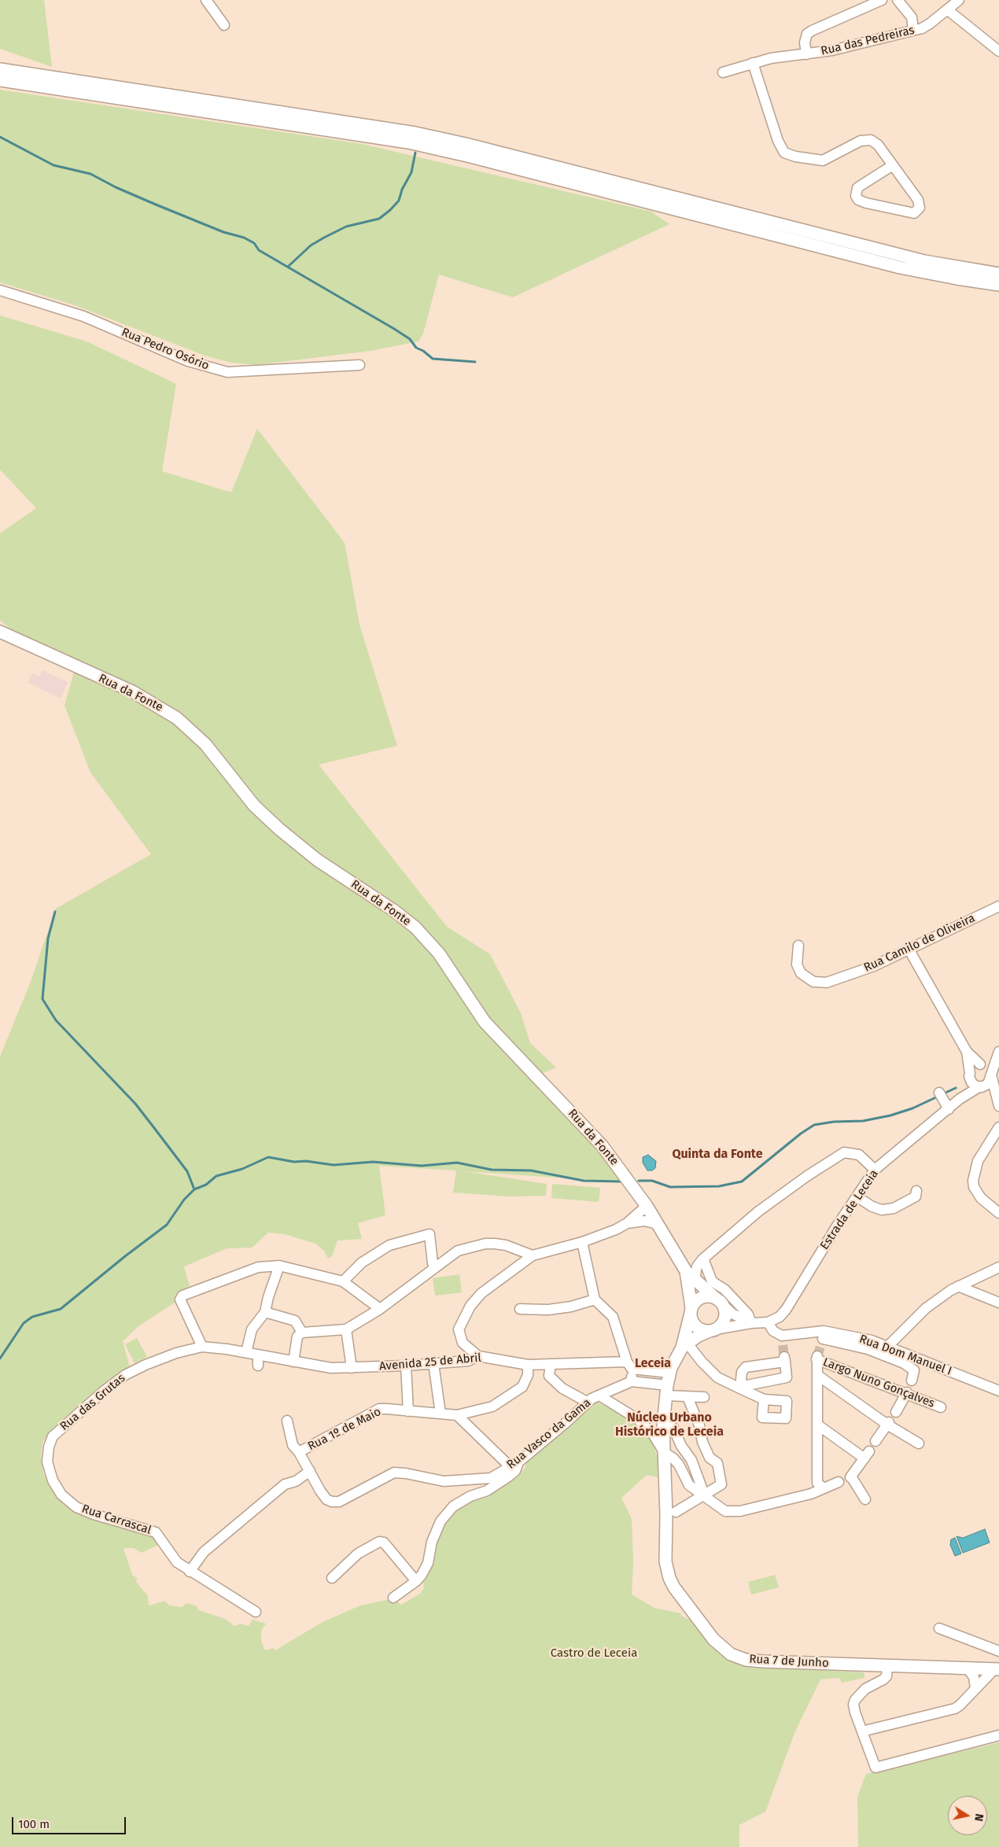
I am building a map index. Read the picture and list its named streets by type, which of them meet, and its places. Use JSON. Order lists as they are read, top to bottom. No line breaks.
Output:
{"streets":{"main road":["Rua da Fonte","Estrada de Leceia","Rua 7 de Junho"],"street":["Rua das Pedreiras","Rua Pedro Osório","Rua Camilo de Oliveira","Rua Dom Manuel I","Avenida 25 de Abril","Largo Nuno Gonçalves","Rua das Grutas","Rua 1º de Maio","Rua Vasco da Gama","Rua Carrascal"]},"crossings":[["Rua da Fonte","Estrada de Leceia"],["Estrada de Leceia","Rua Dom Manuel I"],["Avenida 25 de Abril","Rua das Grutas"],["Avenida 25 de Abril","Rua 1º de Maio"],["Avenida 25 de Abril","Rua 7 de Junho"],["Rua das Grutas","Rua Carrascal"],["Rua 1º de Maio","Rua Vasco da Gama"]],"districts":["Quinta da Fonte","Leceia","Núcleo Urbano Histórico de Leceia"],"parks":["Castro de Leceia"],"scale_bar":"100 m","north":"right"}
